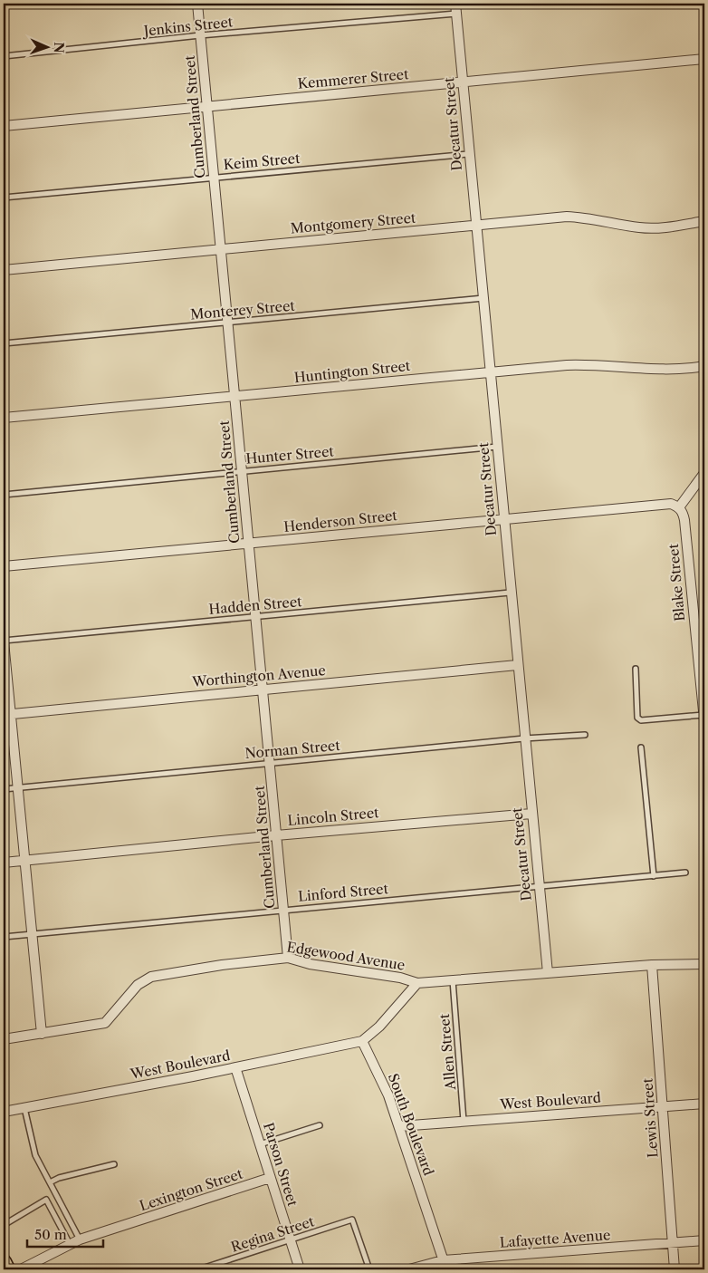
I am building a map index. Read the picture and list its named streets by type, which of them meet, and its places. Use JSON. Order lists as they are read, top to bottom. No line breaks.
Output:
{"streets":{"street":["Kemmerer Street","Cumberland Street","Decatur Street","Montgomery Street","Huntington Street","Henderson Street","Blake Street","Worthington Avenue","Lincoln Street","Edgewood Avenue","West Boulevard","Lewis Street","South Boulevard","Parson Street","Lexington Street","Lafayette Avenue"],"lane":["Jenkins Street","Keim Street","Monterey Street","Hunter Street","Hadden Street","Norman Street","Linford Street","Allen Street","Regina Street"]},"crossings":[["Jenkins Street","Cumberland Street"],["Jenkins Street","Decatur Street"],["Kemmerer Street","Cumberland Street"],["Kemmerer Street","Decatur Street"],["Cumberland Street","Keim Street"],["Cumberland Street","Montgomery Street"],["Cumberland Street","Monterey Street"],["Cumberland Street","Huntington Street"],["Cumberland Street","Hunter Street"],["Cumberland Street","Henderson Street"],["Cumberland Street","Hadden Street"],["Cumberland Street","Worthington Avenue"],["Cumberland Street","Norman Street"],["Cumberland Street","Lincoln Street"],["Cumberland Street","Linford Street"],["Cumberland Street","Edgewood Avenue"],["Decatur Street","Keim Street"],["Decatur Street","Montgomery Street"],["Decatur Street","Monterey Street"],["Decatur Street","Huntington Street"],["Decatur Street","Hunter Street"],["Decatur Street","Henderson Street"],["Decatur Street","Hadden Street"],["Decatur Street","Worthington Avenue"],["Decatur Street","Norman Street"],["Decatur Street","Lincoln Street"],["Decatur Street","Linford Street"],["Decatur Street","Edgewood Avenue"],["Henderson Street","Blake Street"],["Edgewood Avenue","Allen Street"],["Edgewood Avenue","Lewis Street"],["Allen Street","West Boulevard"],["West Boulevard","Lewis Street"],["West Boulevard","South Boulevard"],["West Boulevard","Parson Street"],["Lewis Street","Lafayette Avenue"],["South Boulevard","Lafayette Avenue"],["Parson Street","Lexington Street"],["Parson Street","Regina Street"]],"scale_bar":"50 m","north":"right"}
